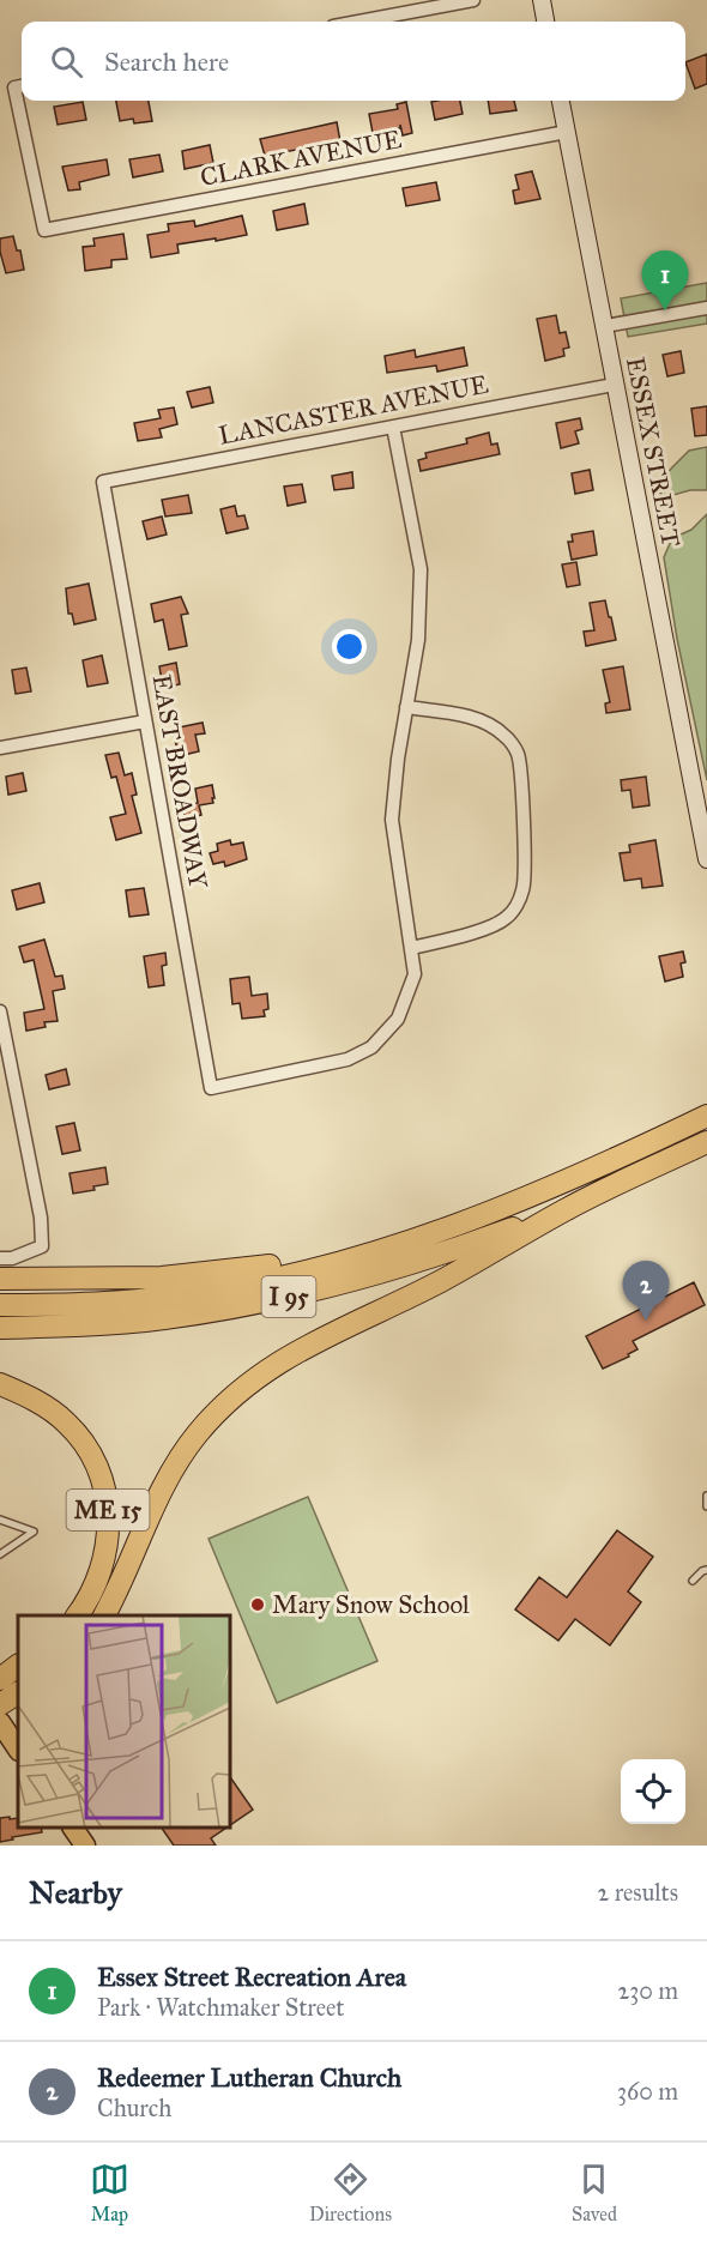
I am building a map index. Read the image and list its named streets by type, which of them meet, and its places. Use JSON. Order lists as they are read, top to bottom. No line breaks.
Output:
{"streets":{"highway":["I 95","ME 15"],"street":["CLARK AVENUE","LANCASTER AVENUE","ESSEX STREET","EAST BROADWAY"]},"crossings":[["CLARK AVENUE","ESSEX STREET"],["LANCASTER AVENUE","ESSEX STREET"],["LANCASTER AVENUE","EAST BROADWAY"]],"places":["Mary Snow School"],"page":{"search":"Search here","pins":["1","2"],"heading":["Nearby","2 results"],"list":[{"mark":"1","name":"Essex Street Recreation Area","note":"Park · Watchmaker Street","value":"230 m"},{"mark":"2","name":"Redeemer Lutheran Church","note":"Church","value":"360 m"}],"nav":["Map","Directions","Saved"]}}
